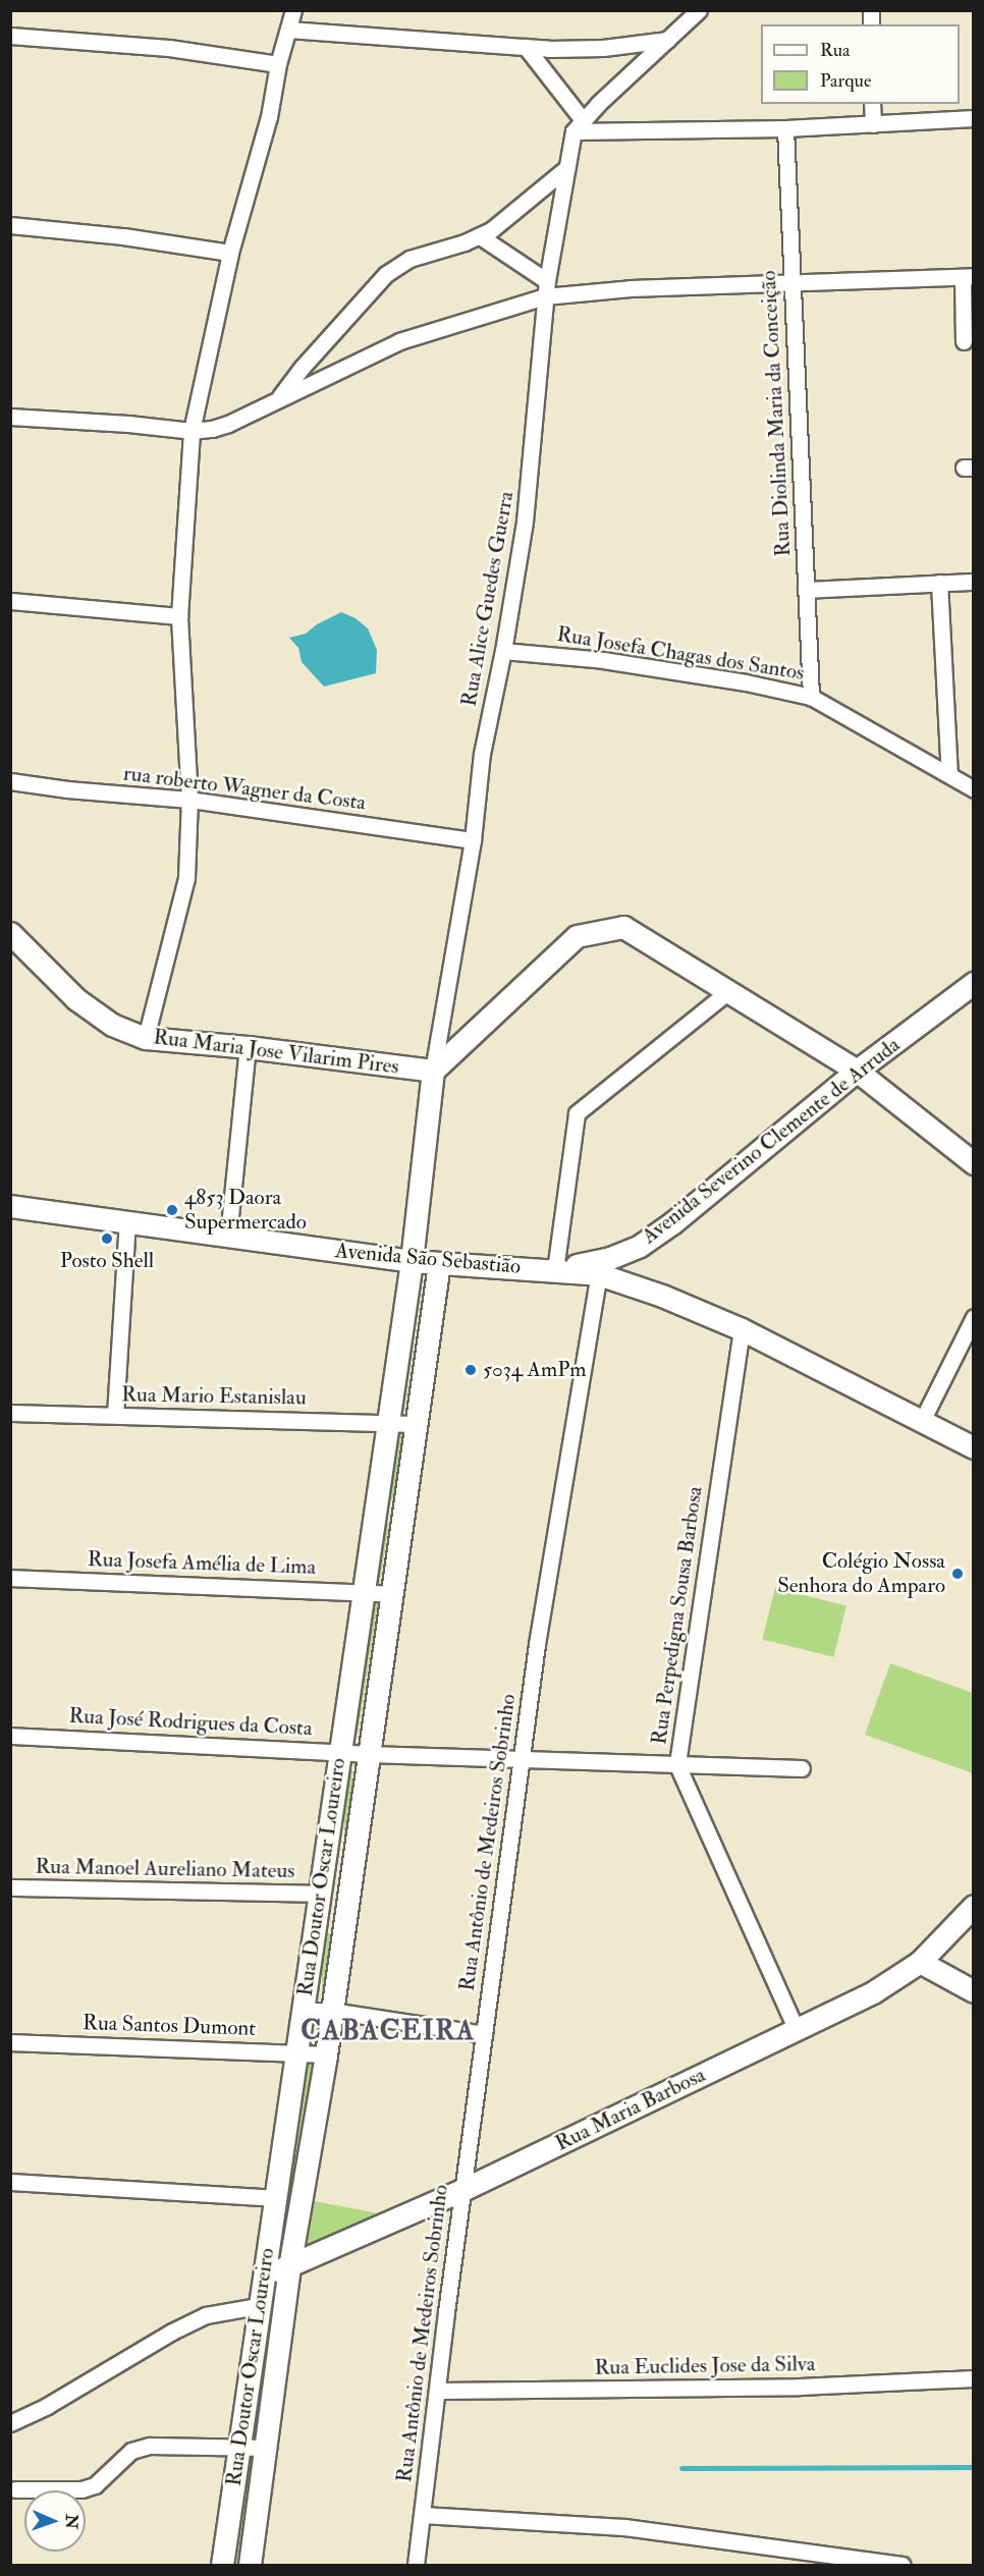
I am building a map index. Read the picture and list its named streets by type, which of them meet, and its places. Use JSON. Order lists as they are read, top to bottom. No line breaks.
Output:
{"streets":{"main road":["Rua Maria Jose Vilarim Pires","Avenida Severino Clemente de Arruda","Avenida São Sebastião","Rua Doutor Oscar Loureiro","Rua Maria Barbosa"],"street":["Rua Diolinda Maria da Conceição","Rua Alice Guedes Guerra","Rua Josefa Chagas dos Santos","rua roberto Wagner da Costa","Rua Mario Estanislau","Rua Josefa Amélia de Lima","Rua Perpedigna Sousa Barbosa","Rua José Rodrigues da Costa","Rua Antônio de Medeiros Sobrinho","Rua Manoel Aureliano Mateus","Rua Santos Dumont","Rua Euclides Jose da Silva"]},"crossings":[["Rua Diolinda Maria da Conceição","Rua Josefa Chagas dos Santos"],["Rua Alice Guedes Guerra","Rua Josefa Chagas dos Santos"],["Rua Alice Guedes Guerra","rua roberto Wagner da Costa"],["Rua Alice Guedes Guerra","Rua Maria Jose Vilarim Pires"],["Rua Alice Guedes Guerra","Rua Doutor Oscar Loureiro"],["Rua Maria Jose Vilarim Pires","Rua Doutor Oscar Loureiro"],["Avenida Severino Clemente de Arruda","Avenida São Sebastião"],["Avenida São Sebastião","Rua Doutor Oscar Loureiro"],["Rua Mario Estanislau","Rua Doutor Oscar Loureiro"],["Rua Josefa Amélia de Lima","Rua Doutor Oscar Loureiro"],["Rua Perpedigna Sousa Barbosa","Rua José Rodrigues da Costa"],["Rua Perpedigna Sousa Barbosa","Rua Maria Barbosa"],["Rua José Rodrigues da Costa","Rua Antônio de Medeiros Sobrinho"],["Rua José Rodrigues da Costa","Rua Doutor Oscar Loureiro"],["Rua Antônio de Medeiros Sobrinho","Rua Maria Barbosa"],["Rua Antônio de Medeiros Sobrinho","Rua Euclides Jose da Silva"],["Rua Manoel Aureliano Mateus","Rua Doutor Oscar Loureiro"],["Rua Doutor Oscar Loureiro","Rua Santos Dumont"],["Rua Doutor Oscar Loureiro","Rua Maria Barbosa"]],"districts":["CABACEIRA"],"places":["4853 Daora Supermercado","Posto Shell","5034 AmPm","Colégio Nossa Senhora do Amparo"],"legend":["Rua","Parque"],"north":"right"}
